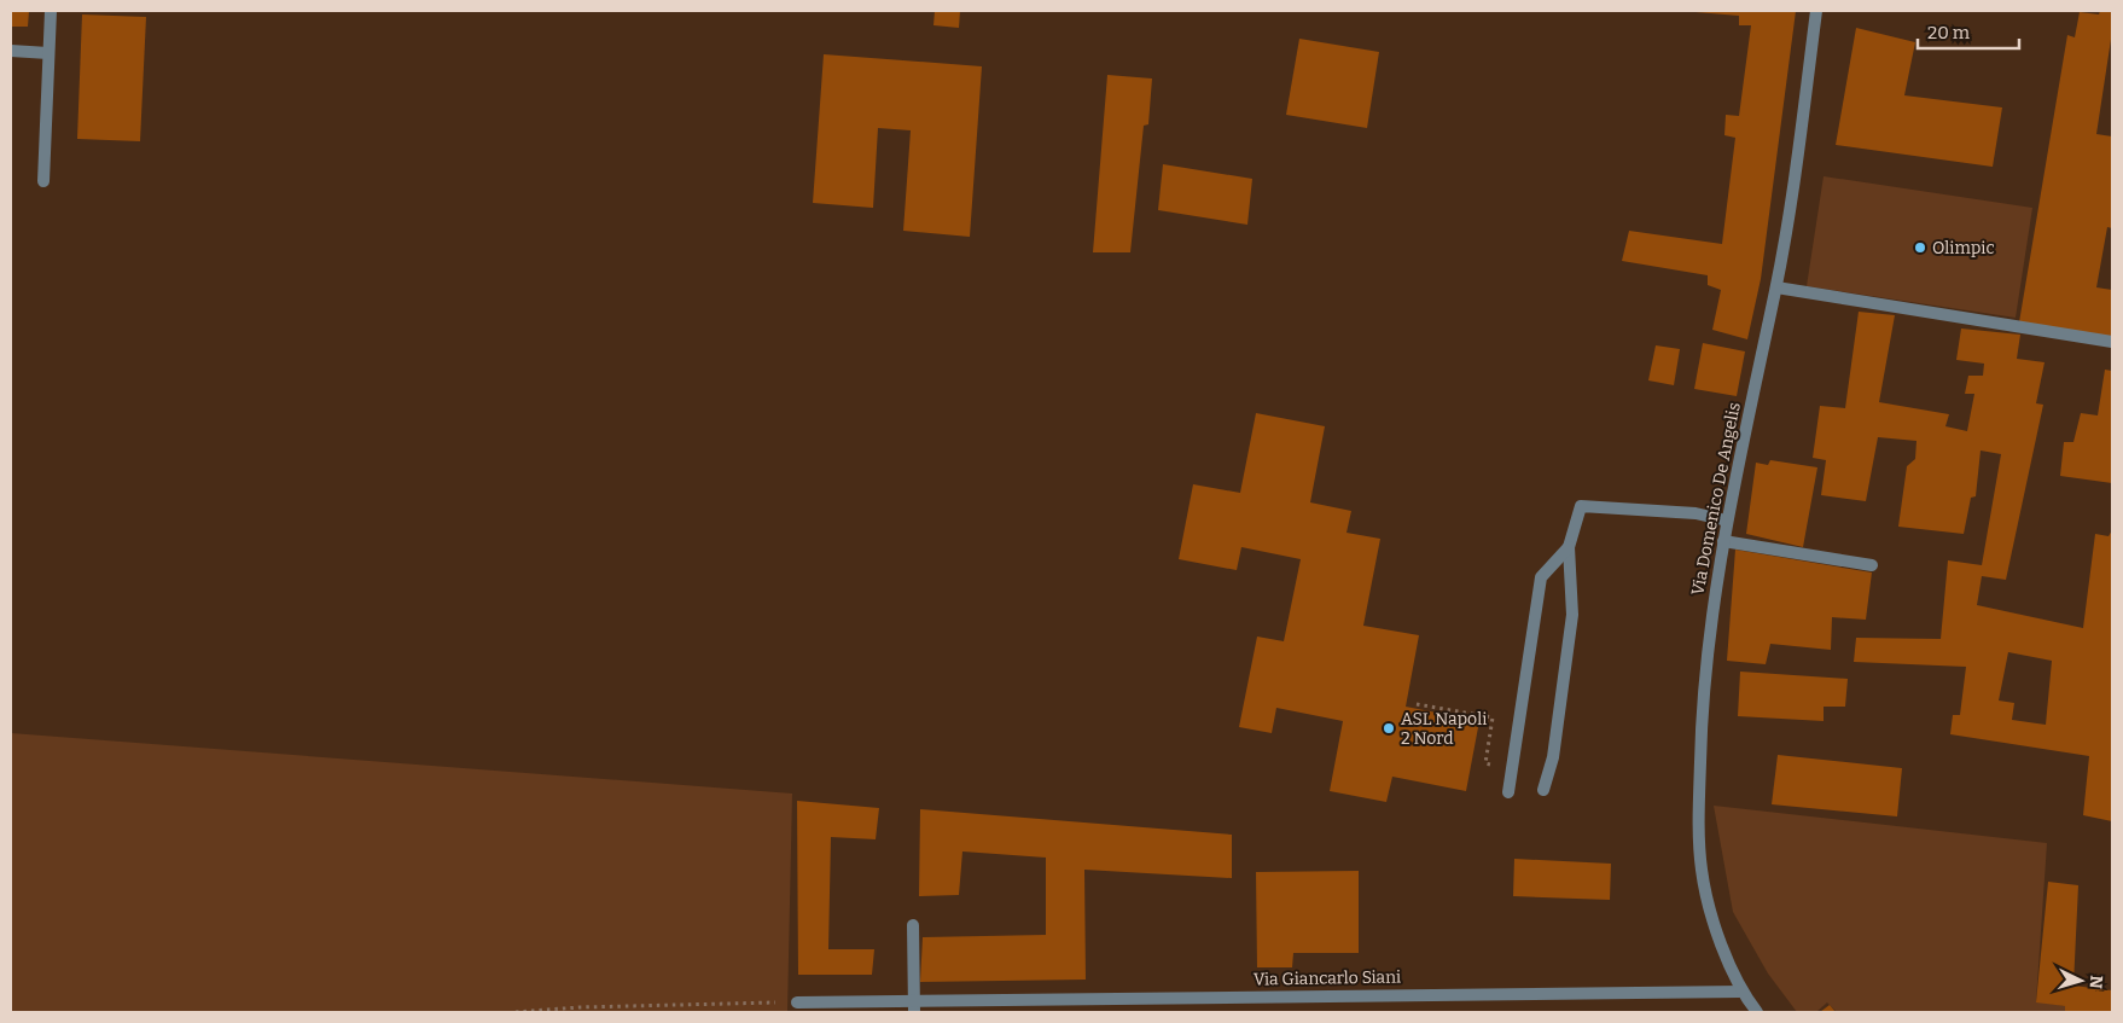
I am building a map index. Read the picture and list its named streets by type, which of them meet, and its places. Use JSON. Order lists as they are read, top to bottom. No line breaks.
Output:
{"streets":{"street":["Via Domenico De Angelis","Via Giancarlo Siani"]},"crossings":[["Via Domenico De Angelis","Via Giancarlo Siani"]],"places":["Olimpic","ASL Napoli 2 Nord"],"scale_bar":"20 m","north":"right"}
